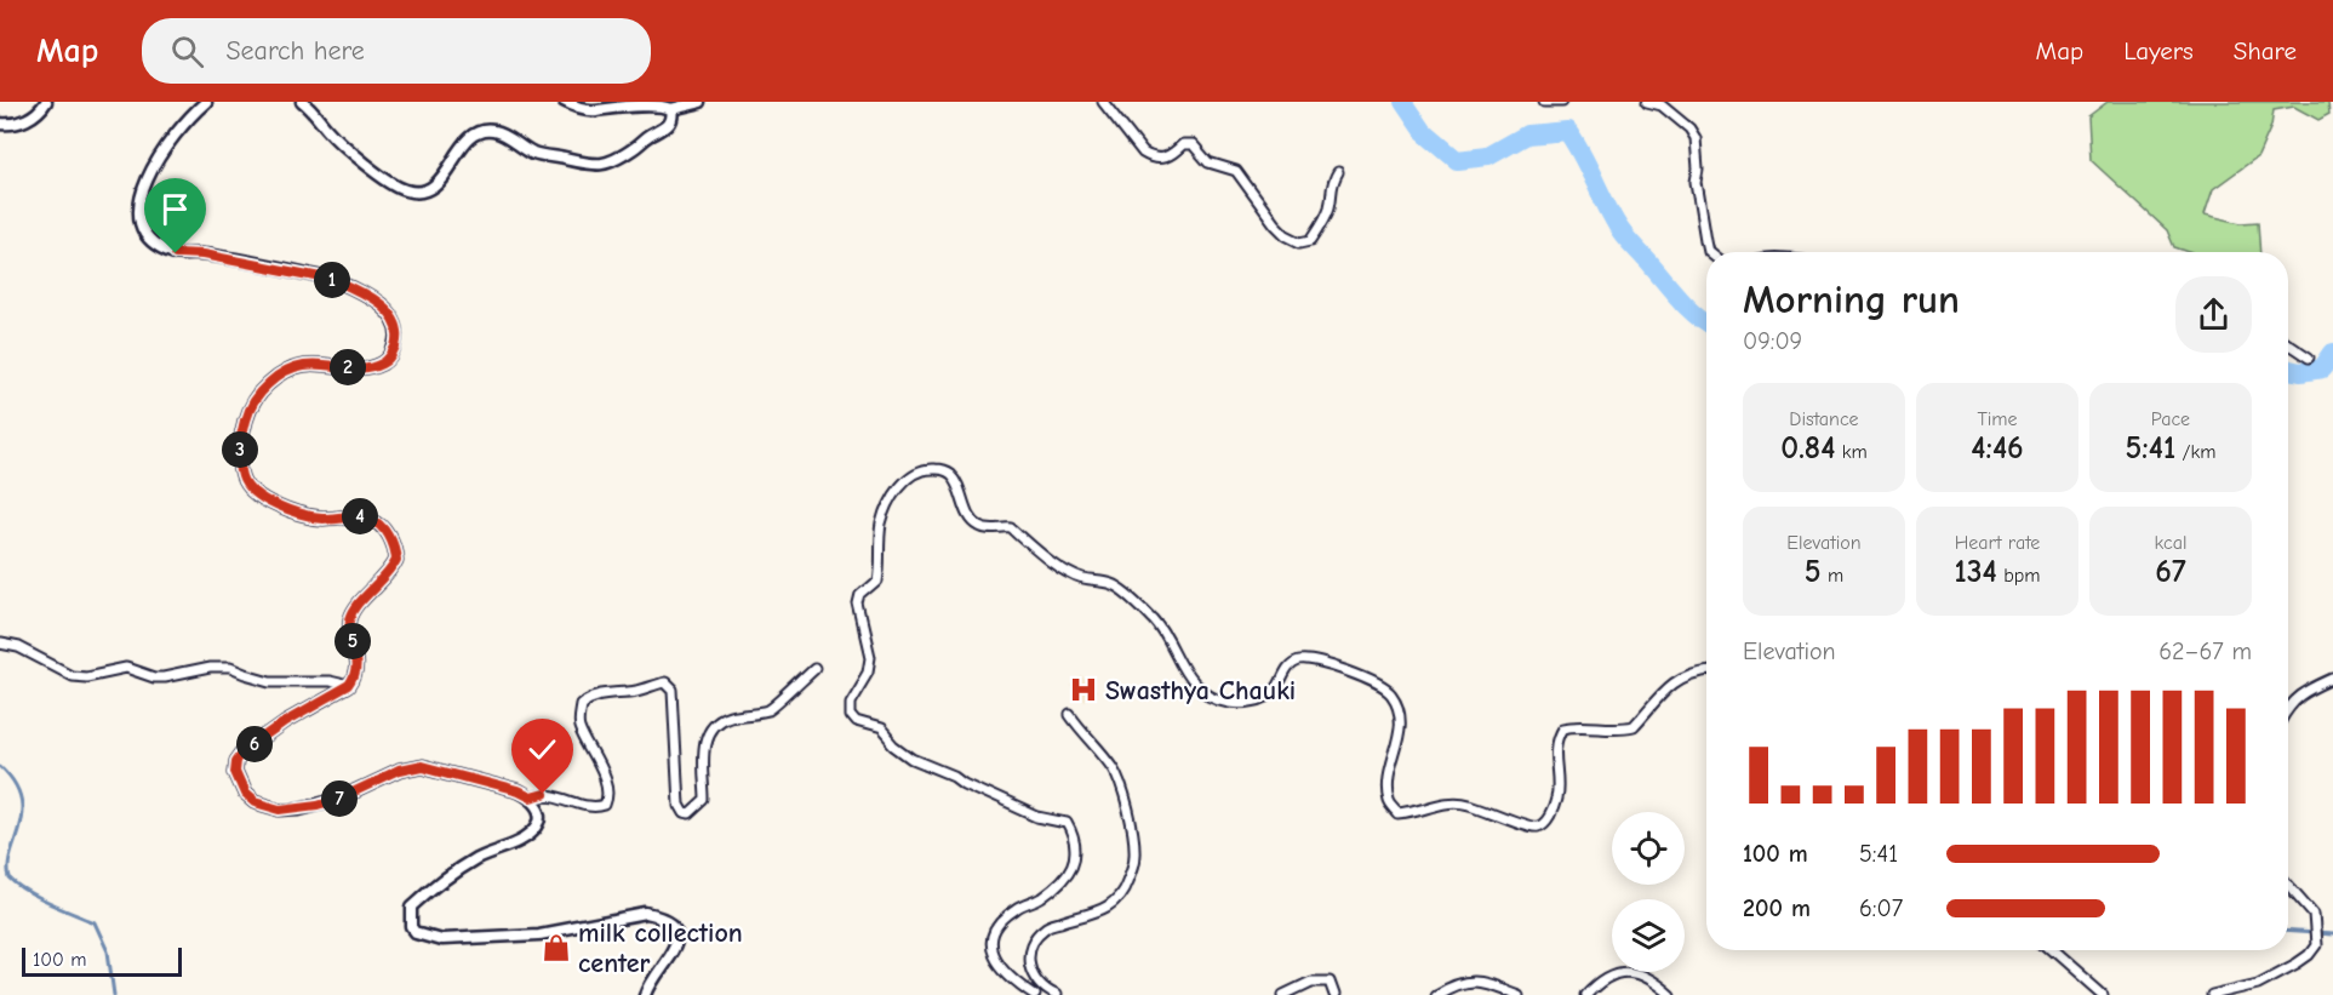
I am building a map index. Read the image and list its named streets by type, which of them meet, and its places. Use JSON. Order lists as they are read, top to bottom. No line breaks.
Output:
{"places":{"hospital":["Swasthya Chauki"],"shop":["milk collection center"]},"scale_bar":"100 m","page":{"header":"Map","search":"Search here","nav":["Map","Layers","Share"],"heading":["Morning run","09:09"],"pins":["1","2","3","4","5","6","7"],"stats":[["Distance","0.84 km"],["Time","4:46"],["Pace","5:41 /km"],["Elevation","5 m"],["Heart rate","134 bpm"],["kcal","67"]],"chart":["Elevation","62–67 m"],"list":[{"name":"100 m","note":"5:41"},{"name":"200 m","note":"6:07"}],"scale":"100 m"}}
